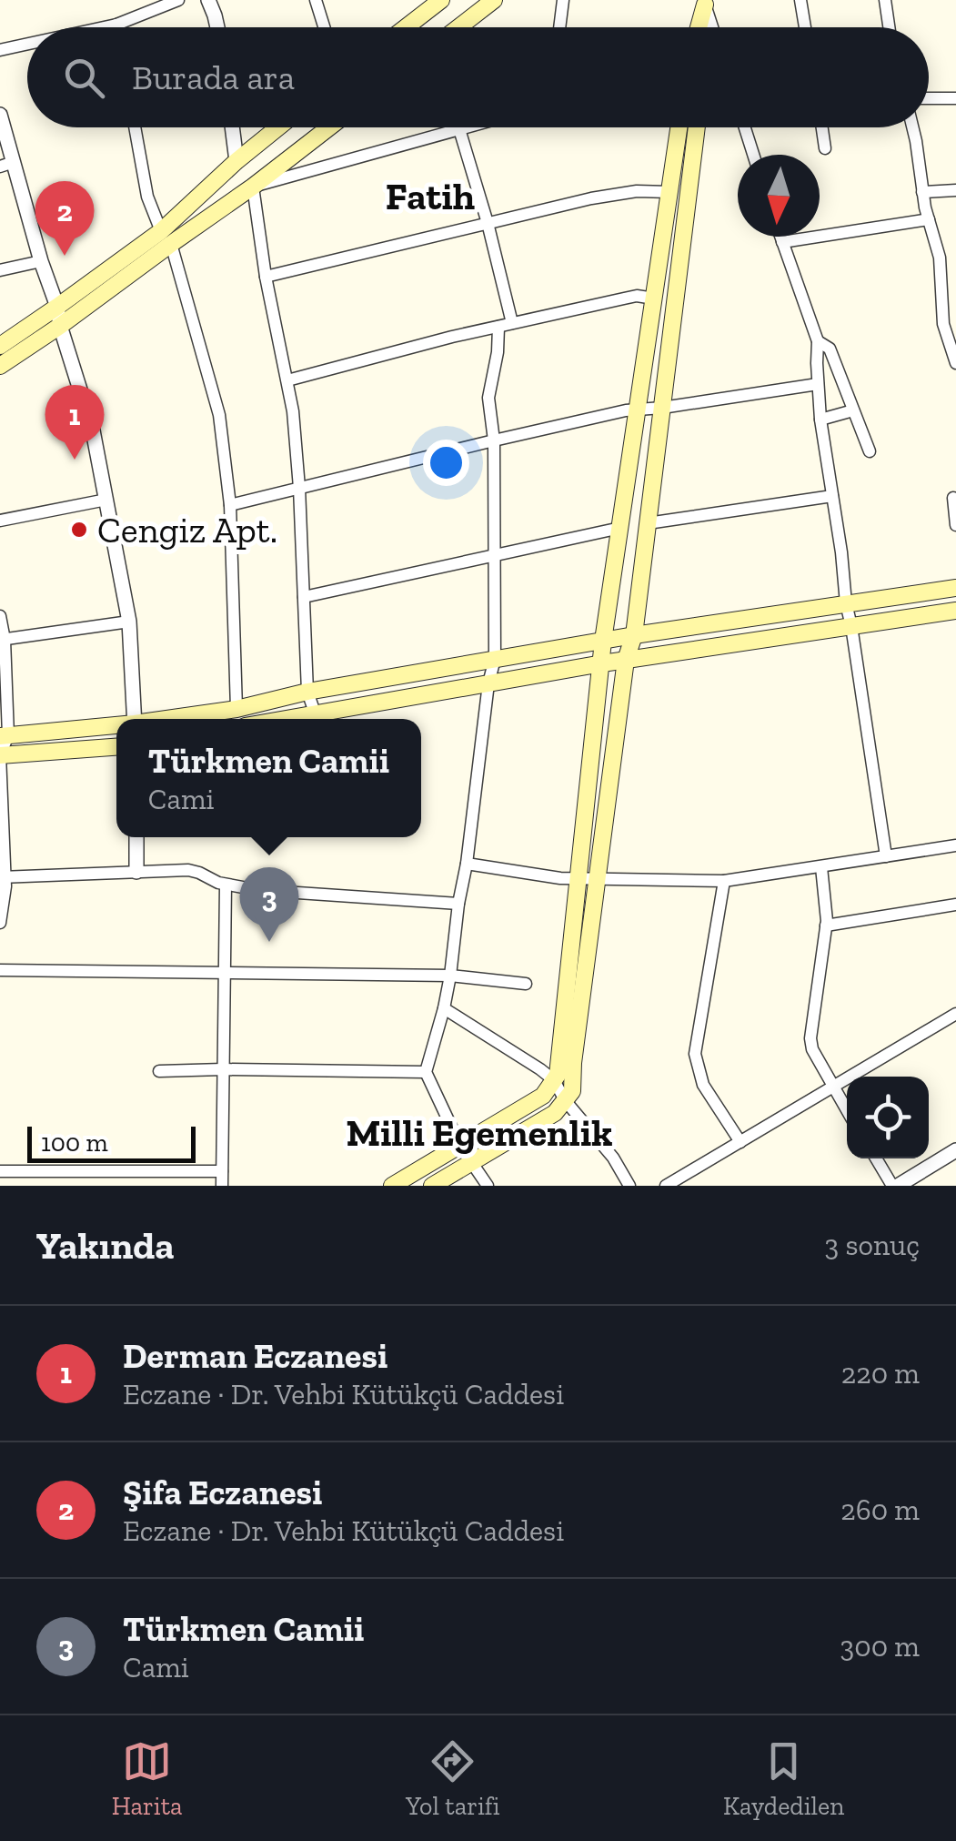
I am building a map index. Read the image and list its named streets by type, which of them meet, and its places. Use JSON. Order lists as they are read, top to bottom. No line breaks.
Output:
{"districts":["Fatih","Milli Egemenlik"],"places":["Cengiz Apt."],"scale_bar":"100 m","north":"bottom","page":{"search":"Burada ara","pins":["2","1","3"],"popup":["Türkmen Camii","Cami"],"scale":"100 m","heading":["Yakında","3 sonuç"],"list":[{"mark":"1","name":"Derman Eczanesi","note":"Eczane · Dr. Vehbi Kütükçü Caddesi","value":"220 m"},{"mark":"2","name":"Şifa Eczanesi","note":"Eczane · Dr. Vehbi Kütükçü Caddesi","value":"260 m"},{"mark":"3","name":"Türkmen Camii","note":"Cami","value":"300 m"}],"nav":["Harita","Yol tarifi","Kaydedilen"]}}
